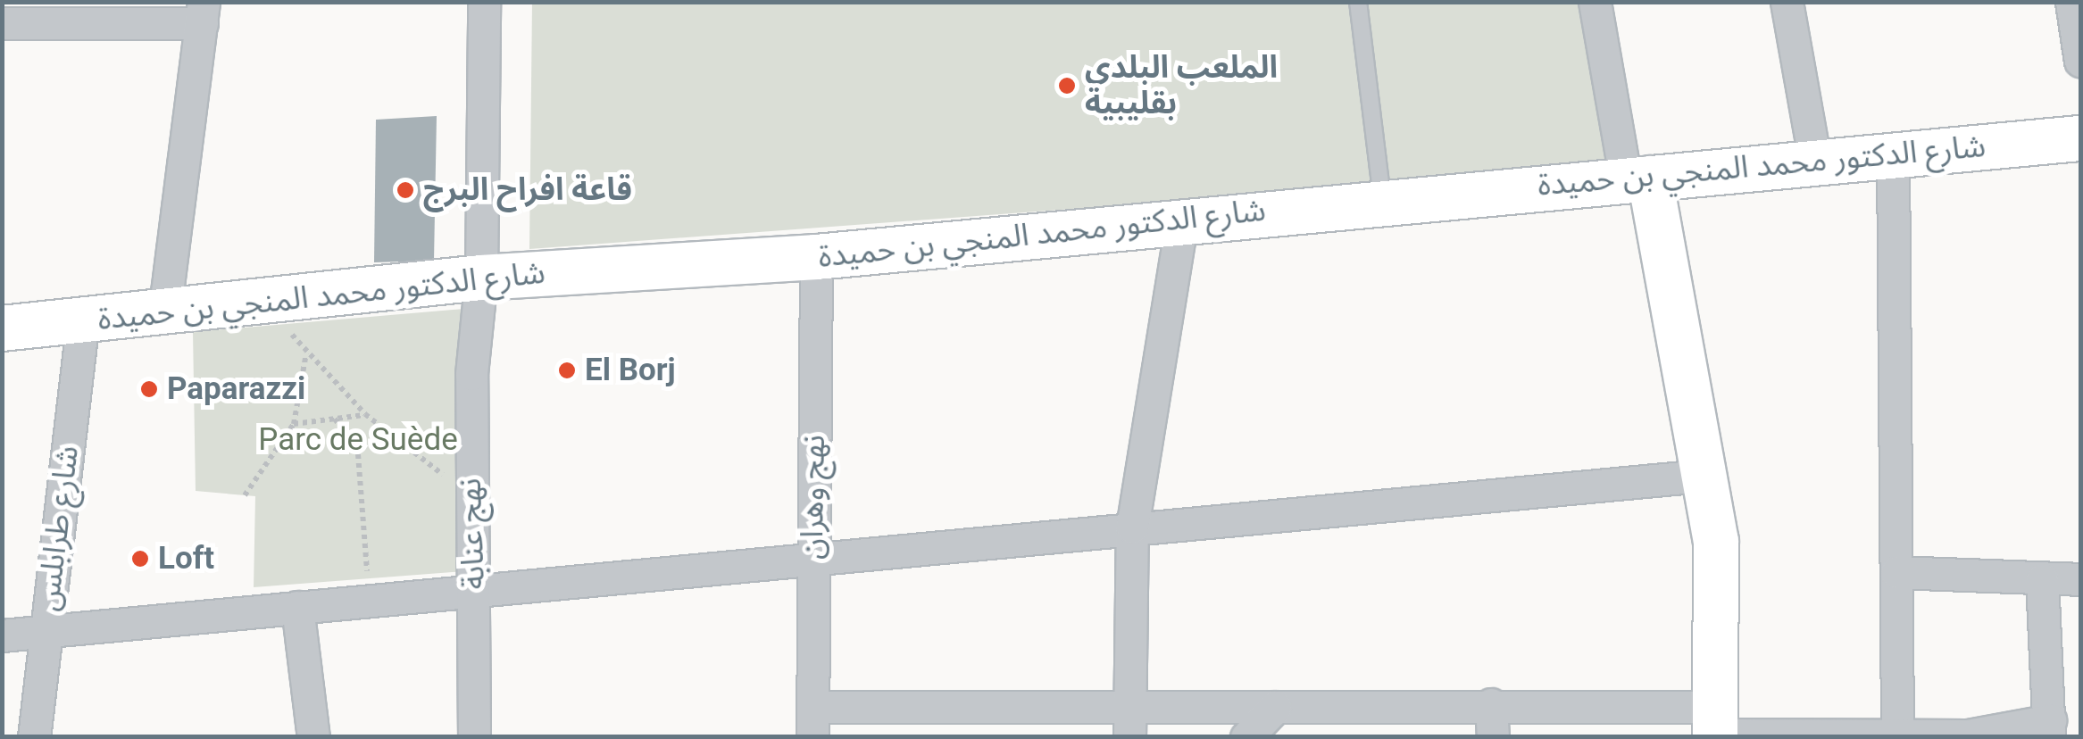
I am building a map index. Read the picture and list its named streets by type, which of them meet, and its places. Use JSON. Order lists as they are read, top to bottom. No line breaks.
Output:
{"streets":{"street":["شارع الدكتور محمد المنجي بن حميدة","نهج وهران","شارع طرابلس","نهج عنابة"]},"crossings":[["شارع الدكتور محمد المنجي بن حميدة","نهج وهران"],["شارع الدكتور محمد المنجي بن حميدة","شارع طرابلس"],["شارع الدكتور محمد المنجي بن حميدة","نهج عنابة"]],"parks":["Parc de Suède"],"places":["الملعب البلدي بقليبية","قاعة افراح البرج","El Borj","Paparazzi","Loft"]}
